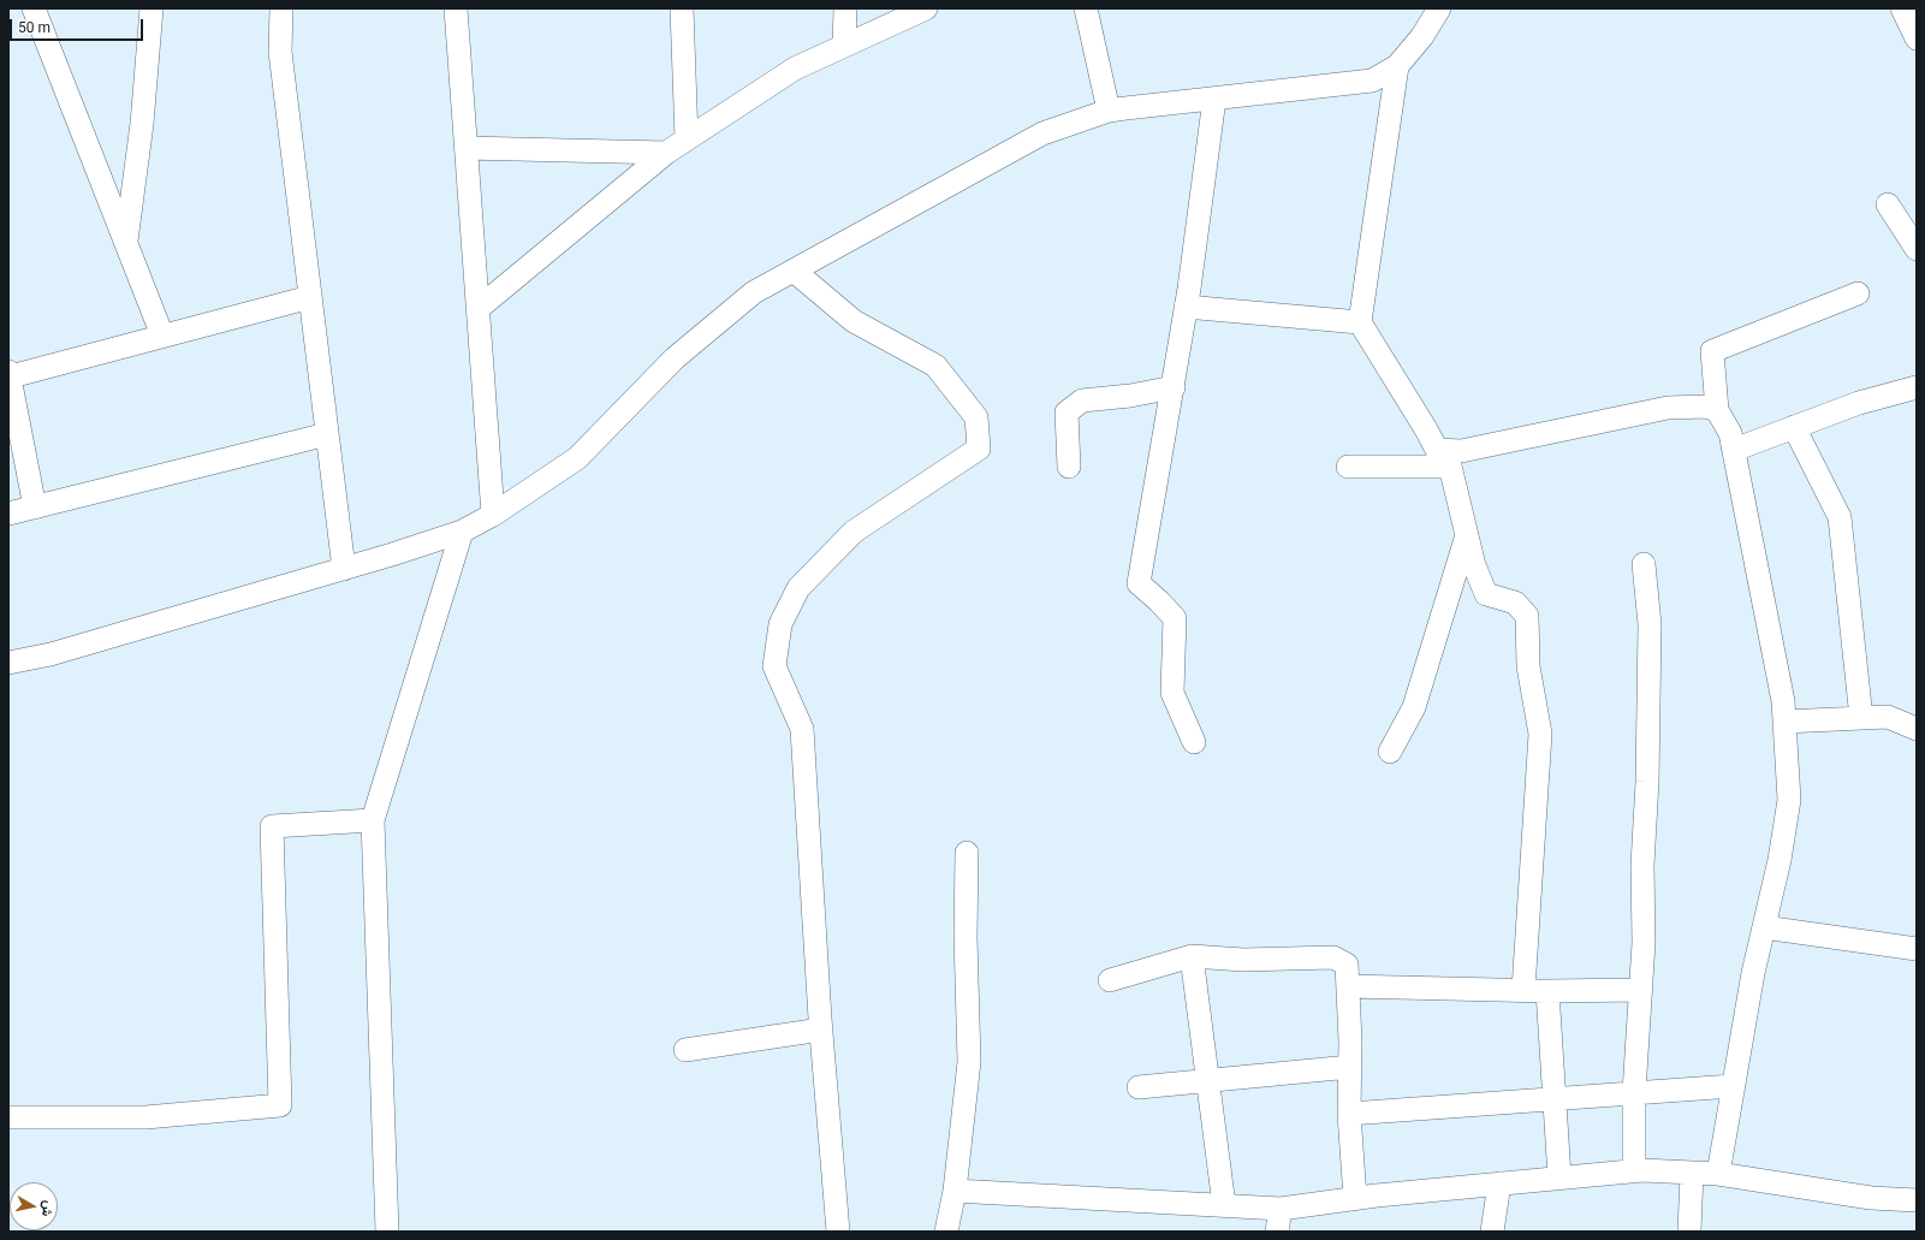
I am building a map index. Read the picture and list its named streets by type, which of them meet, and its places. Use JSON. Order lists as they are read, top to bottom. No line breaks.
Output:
{"scale_bar":"50 m","north":"right"}
